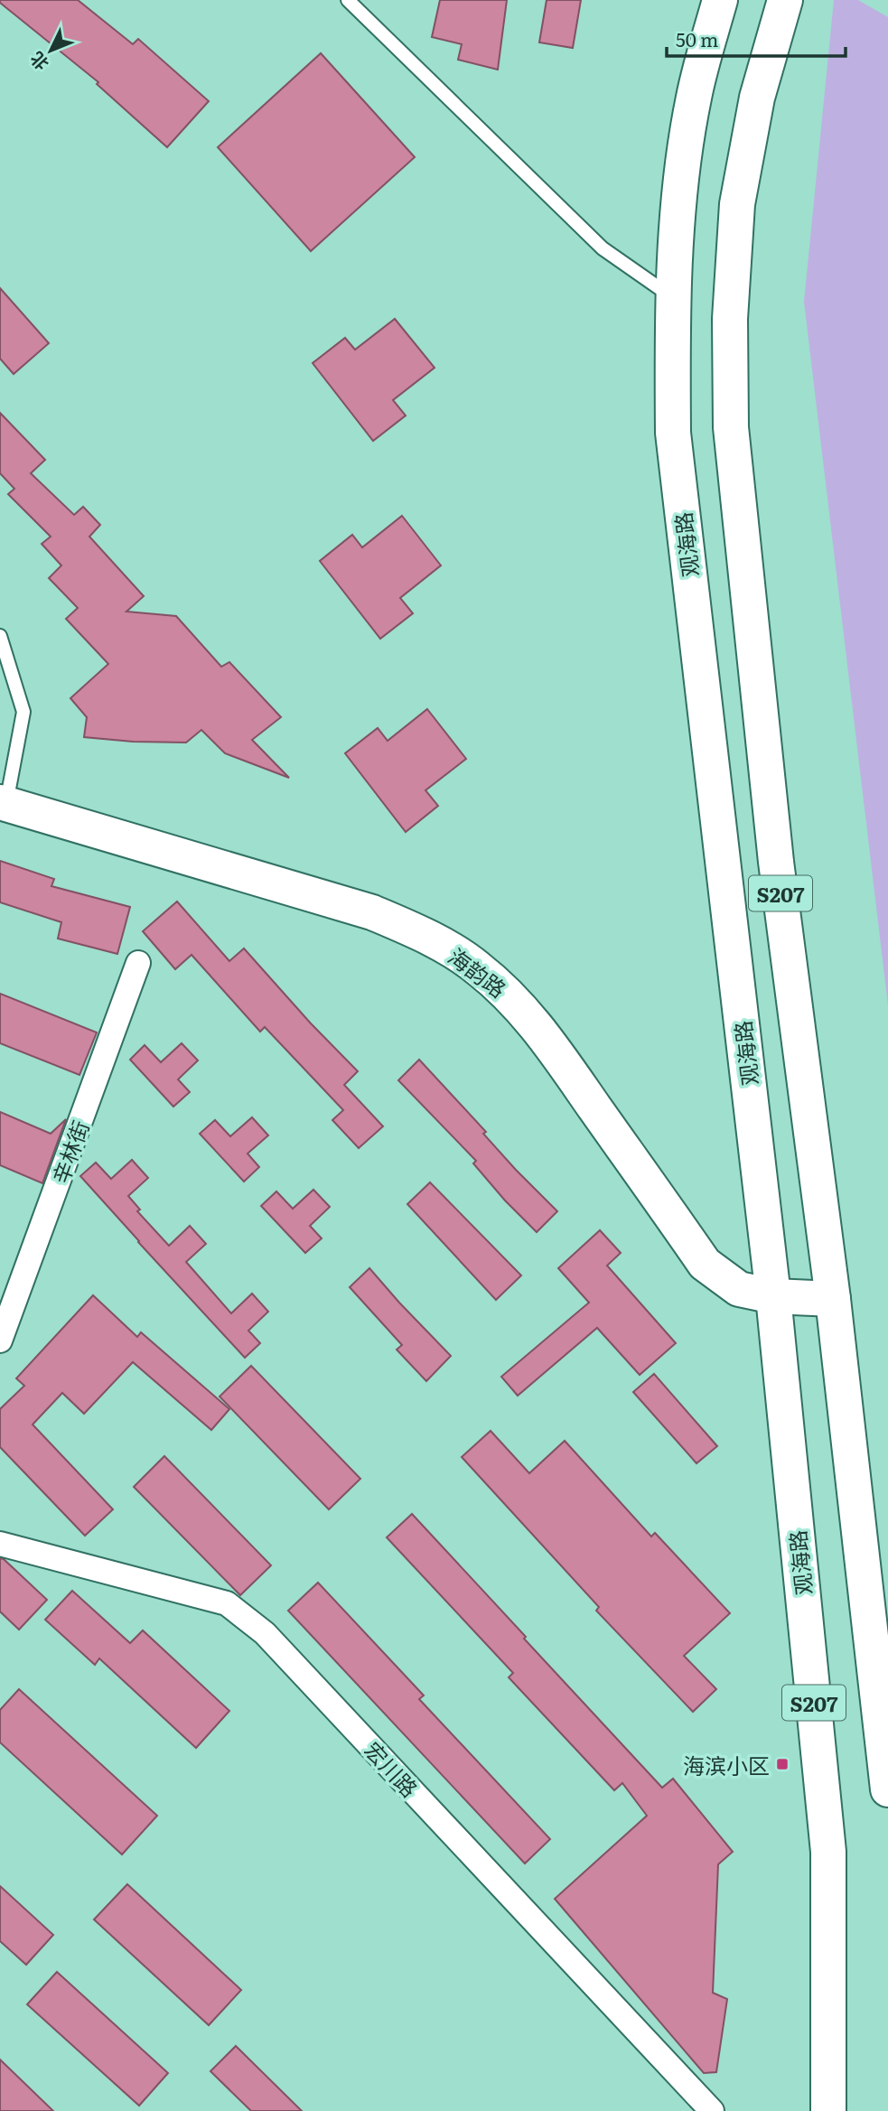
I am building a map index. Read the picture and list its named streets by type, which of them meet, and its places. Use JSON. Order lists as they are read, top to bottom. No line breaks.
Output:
{"streets":{"main road":["观海路","S207","海韵路"],"street":["辛林街","宏川路"]},"crossings":[["观海路","海韵路"],["S207","海韵路"]],"places":{"transit":["海滨小区"]},"scale_bar":"50 m","north":"bottom left"}
